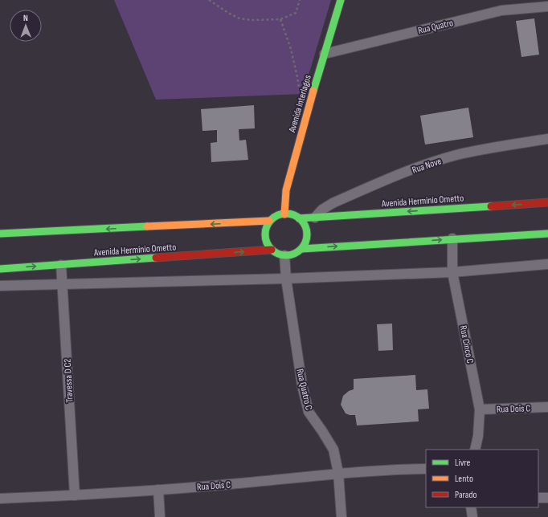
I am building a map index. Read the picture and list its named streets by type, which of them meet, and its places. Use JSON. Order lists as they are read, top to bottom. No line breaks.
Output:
{"streets":{"street":["Rua Quatro","Avenida Interlagos","Rua Nove","Avenida Herminio Ometto","Rua Cinco C","Travessa D C2","Rua Quatro C","Rua Dois C"]},"crossings":[["Rua Quatro","Avenida Interlagos"],["Avenida Interlagos","Avenida Herminio Ometto"],["Avenida Interlagos","Rua Quatro C"],["Rua Nove","Avenida Herminio Ometto"],["Avenida Herminio Ometto","Travessa D C2"],["Avenida Herminio Ometto","Rua Quatro C"],["Rua Cinco C","Rua Dois C"],["Travessa D C2","Rua Dois C"],["Rua Quatro C","Rua Dois C"]],"legend":["Livre","Lento","Parado"],"north":"top"}
